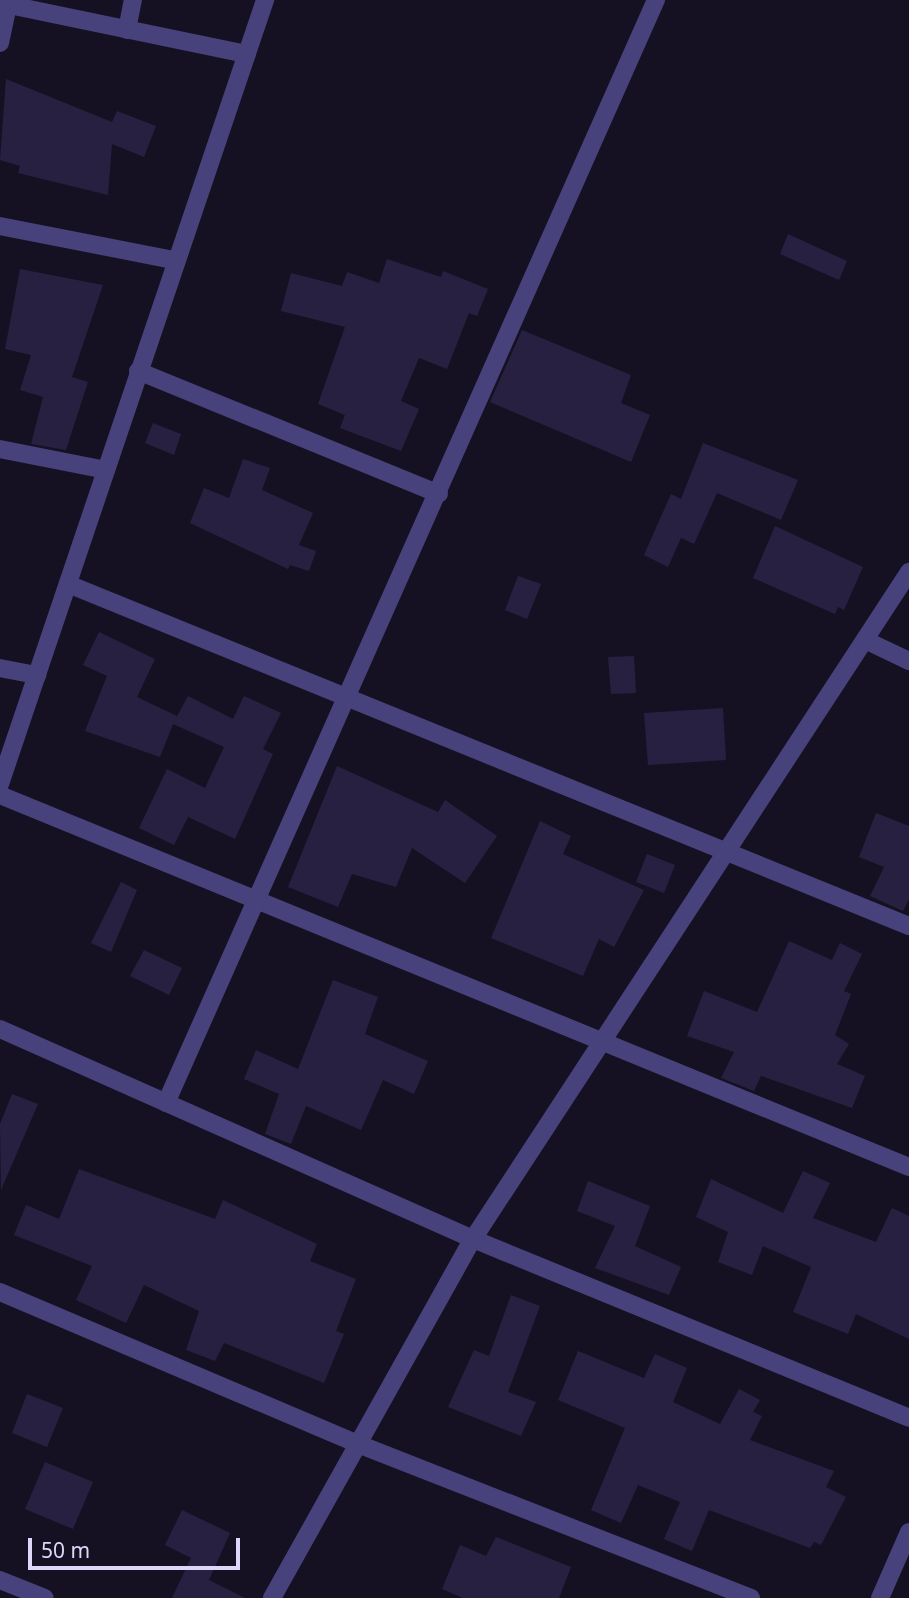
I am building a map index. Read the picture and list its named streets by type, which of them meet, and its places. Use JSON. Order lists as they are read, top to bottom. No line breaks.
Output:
{"scale_bar":"50 m"}
